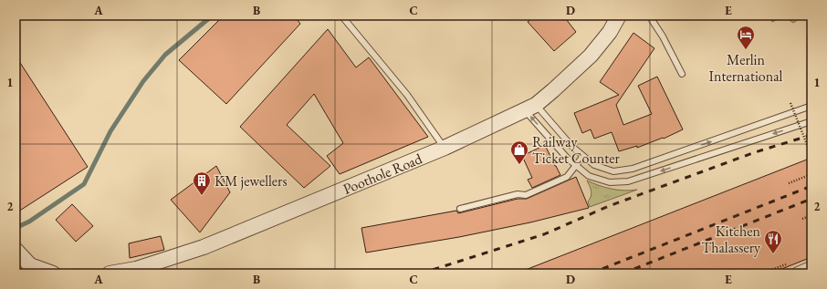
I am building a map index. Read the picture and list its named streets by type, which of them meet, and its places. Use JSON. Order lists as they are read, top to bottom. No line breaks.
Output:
{"streets":{"street":["Poothole Road"]},"places":{"hotel":["Merlin International"],"shop":["Railway Ticket Counter"],"building":["KM jewellers"],"restaurant":["Kitchen Thalassery"]},"grid":{"columns":["A","B","C","D","E"],"rows":["1","2"]}}
